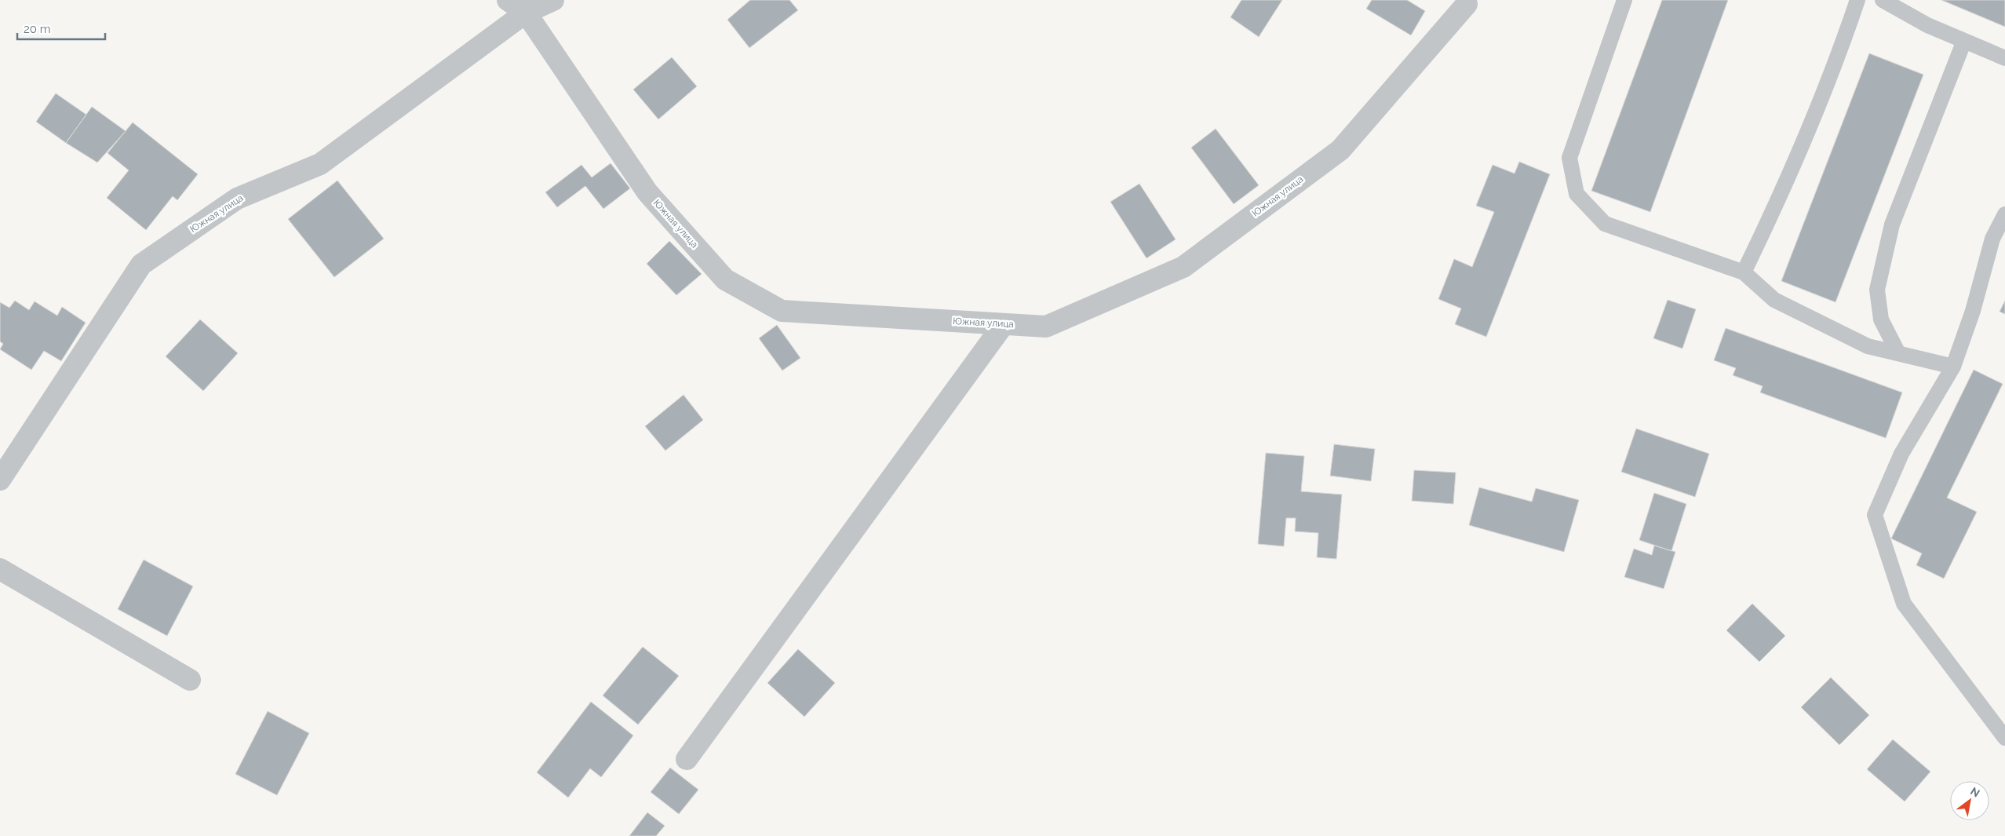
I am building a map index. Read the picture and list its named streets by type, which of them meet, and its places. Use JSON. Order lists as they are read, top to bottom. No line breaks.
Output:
{"streets":{"street":["Южная улица"]},"scale_bar":"20 m","north":"top right"}
